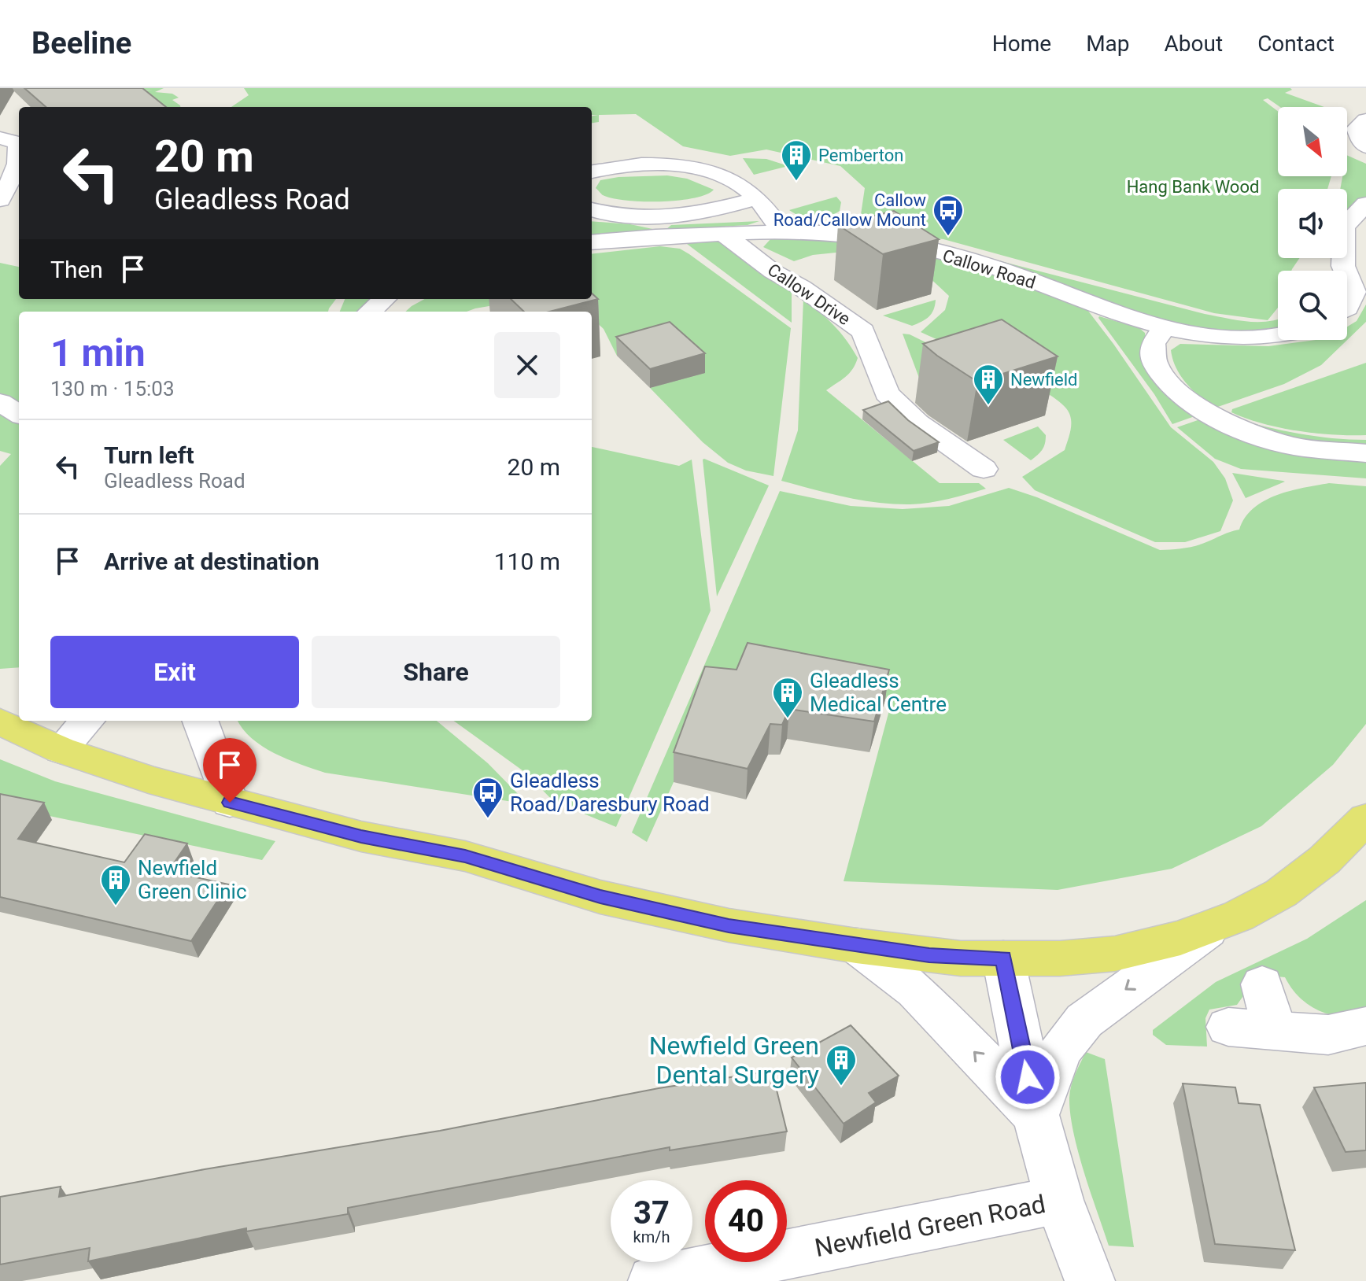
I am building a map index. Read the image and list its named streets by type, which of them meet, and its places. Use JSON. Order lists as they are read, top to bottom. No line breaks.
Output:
{"streets":{"street":["Callow Road","Callow Drive","Newfield Green Road"]},"crossings":[["Callow Road","Callow Drive"]],"parks":["Hang Bank Wood"],"places":{"building":["Pemberton","Newfield","Gleadless Medical Centre","Newfield Green Clinic","Newfield Green Dental Surgery"],"bus stop":["Callow Road/Callow Mount","Gleadless Road/Daresbury Road"]},"north":"bottom right","page":{"header":"Beeline","nav":["Home","Map","About","Contact"],"turn":["20 m","Gleadless Road"],"then":"Then","heading":["1 min","130 m · 15:03"],"list":[{"name":"Turn left","note":"Gleadless Road","value":"20 m"},{"name":"Arrive at destination","value":"110 m"}],"buttons":["Exit","Share"],"speed":"37 km/h","limit":"40"}}
